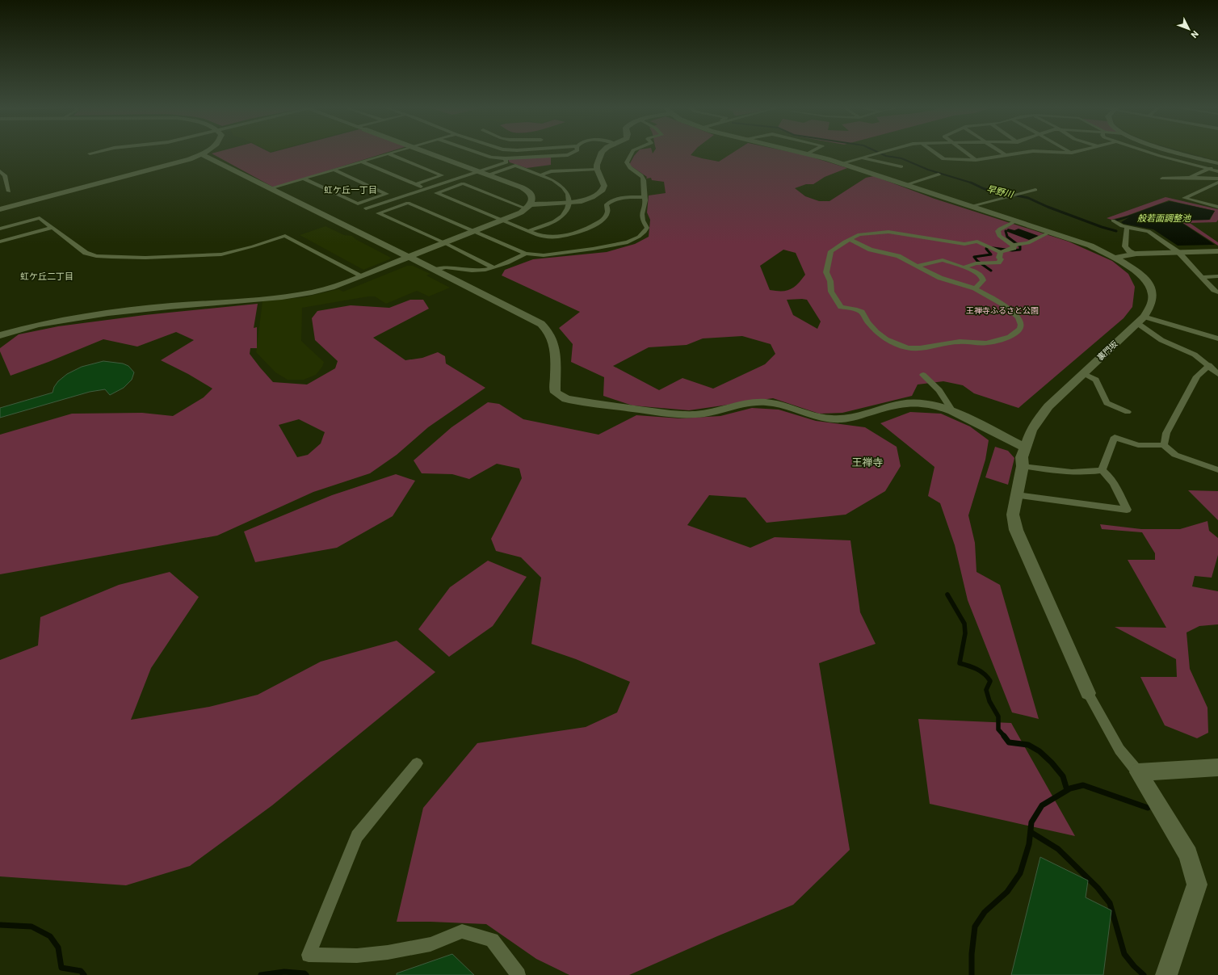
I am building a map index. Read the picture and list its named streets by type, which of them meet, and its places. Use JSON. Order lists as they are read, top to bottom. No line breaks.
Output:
{"streets":{"street":["裏門坂"]},"districts":["虹ケ丘一丁目","虹ケ丘二丁目","王禅寺"],"water":["早野川","般若面調整池"],"parks":["王禅寺ふるさと公園"],"north":"bottom right"}
